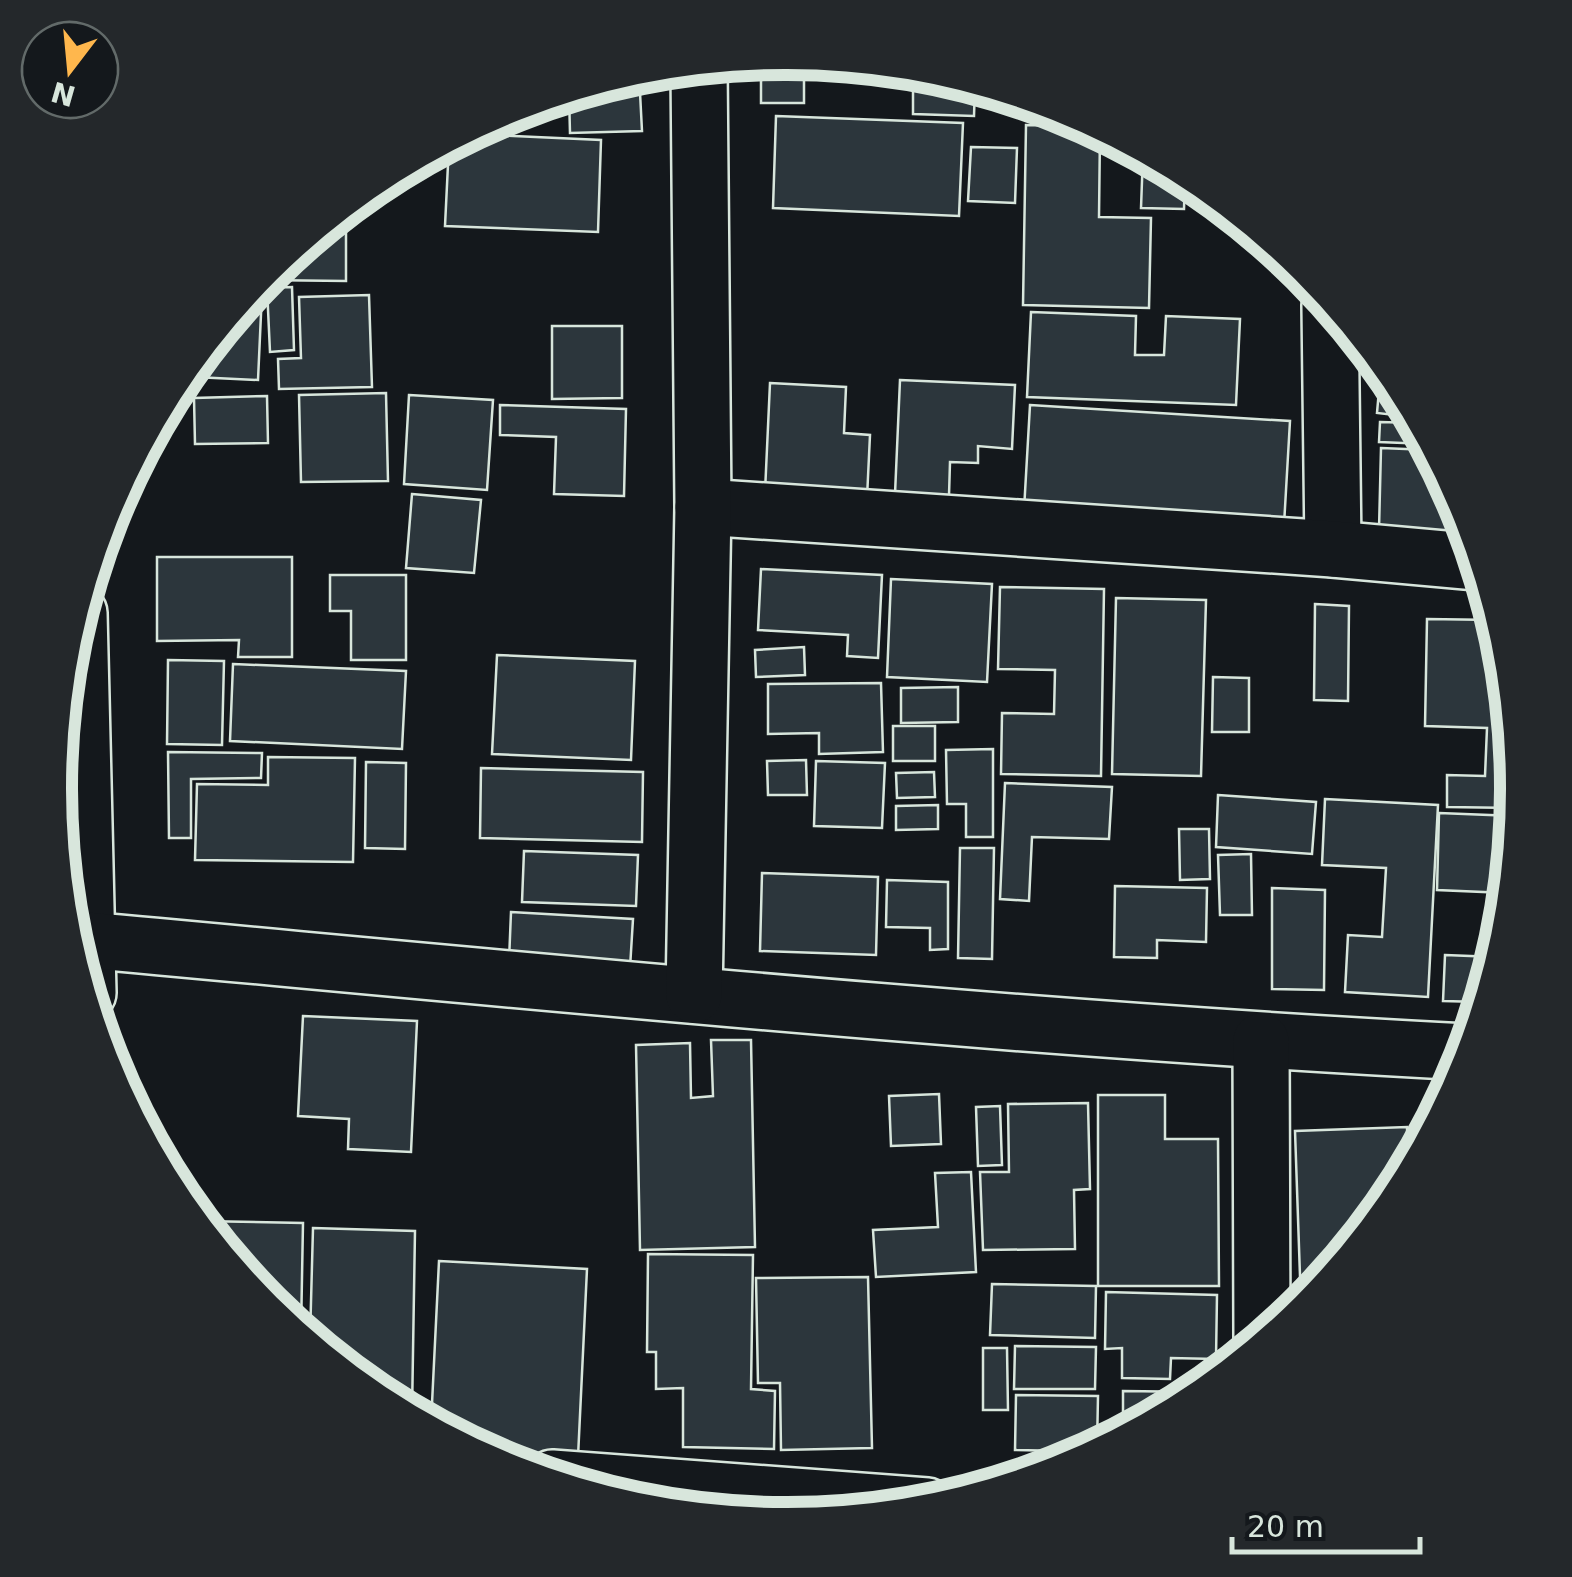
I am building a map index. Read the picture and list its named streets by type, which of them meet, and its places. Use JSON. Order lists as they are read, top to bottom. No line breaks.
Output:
{"scale_bar":"20 m","north":"bottom"}
